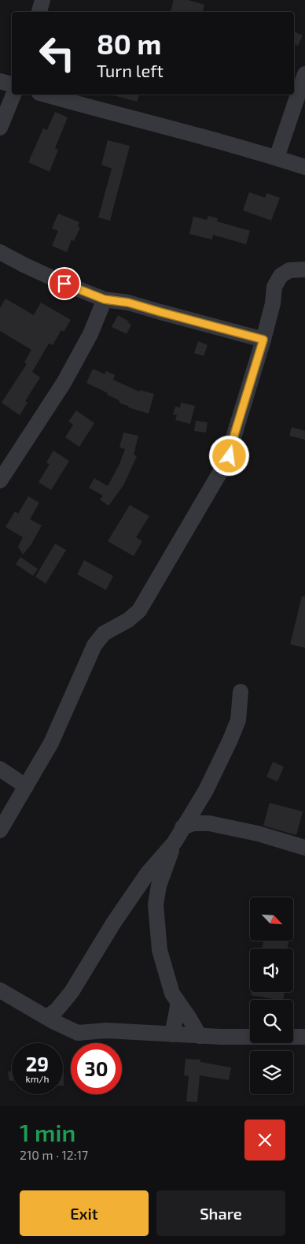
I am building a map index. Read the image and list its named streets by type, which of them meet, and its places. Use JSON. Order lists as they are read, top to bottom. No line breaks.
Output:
{"north":"bottom right","page":{"turn":["80 m","Turn left"],"speed":"29 km/h","limit":"30","heading":["1 min","210 m · 12:17"],"buttons":["Exit","Share"]}}
